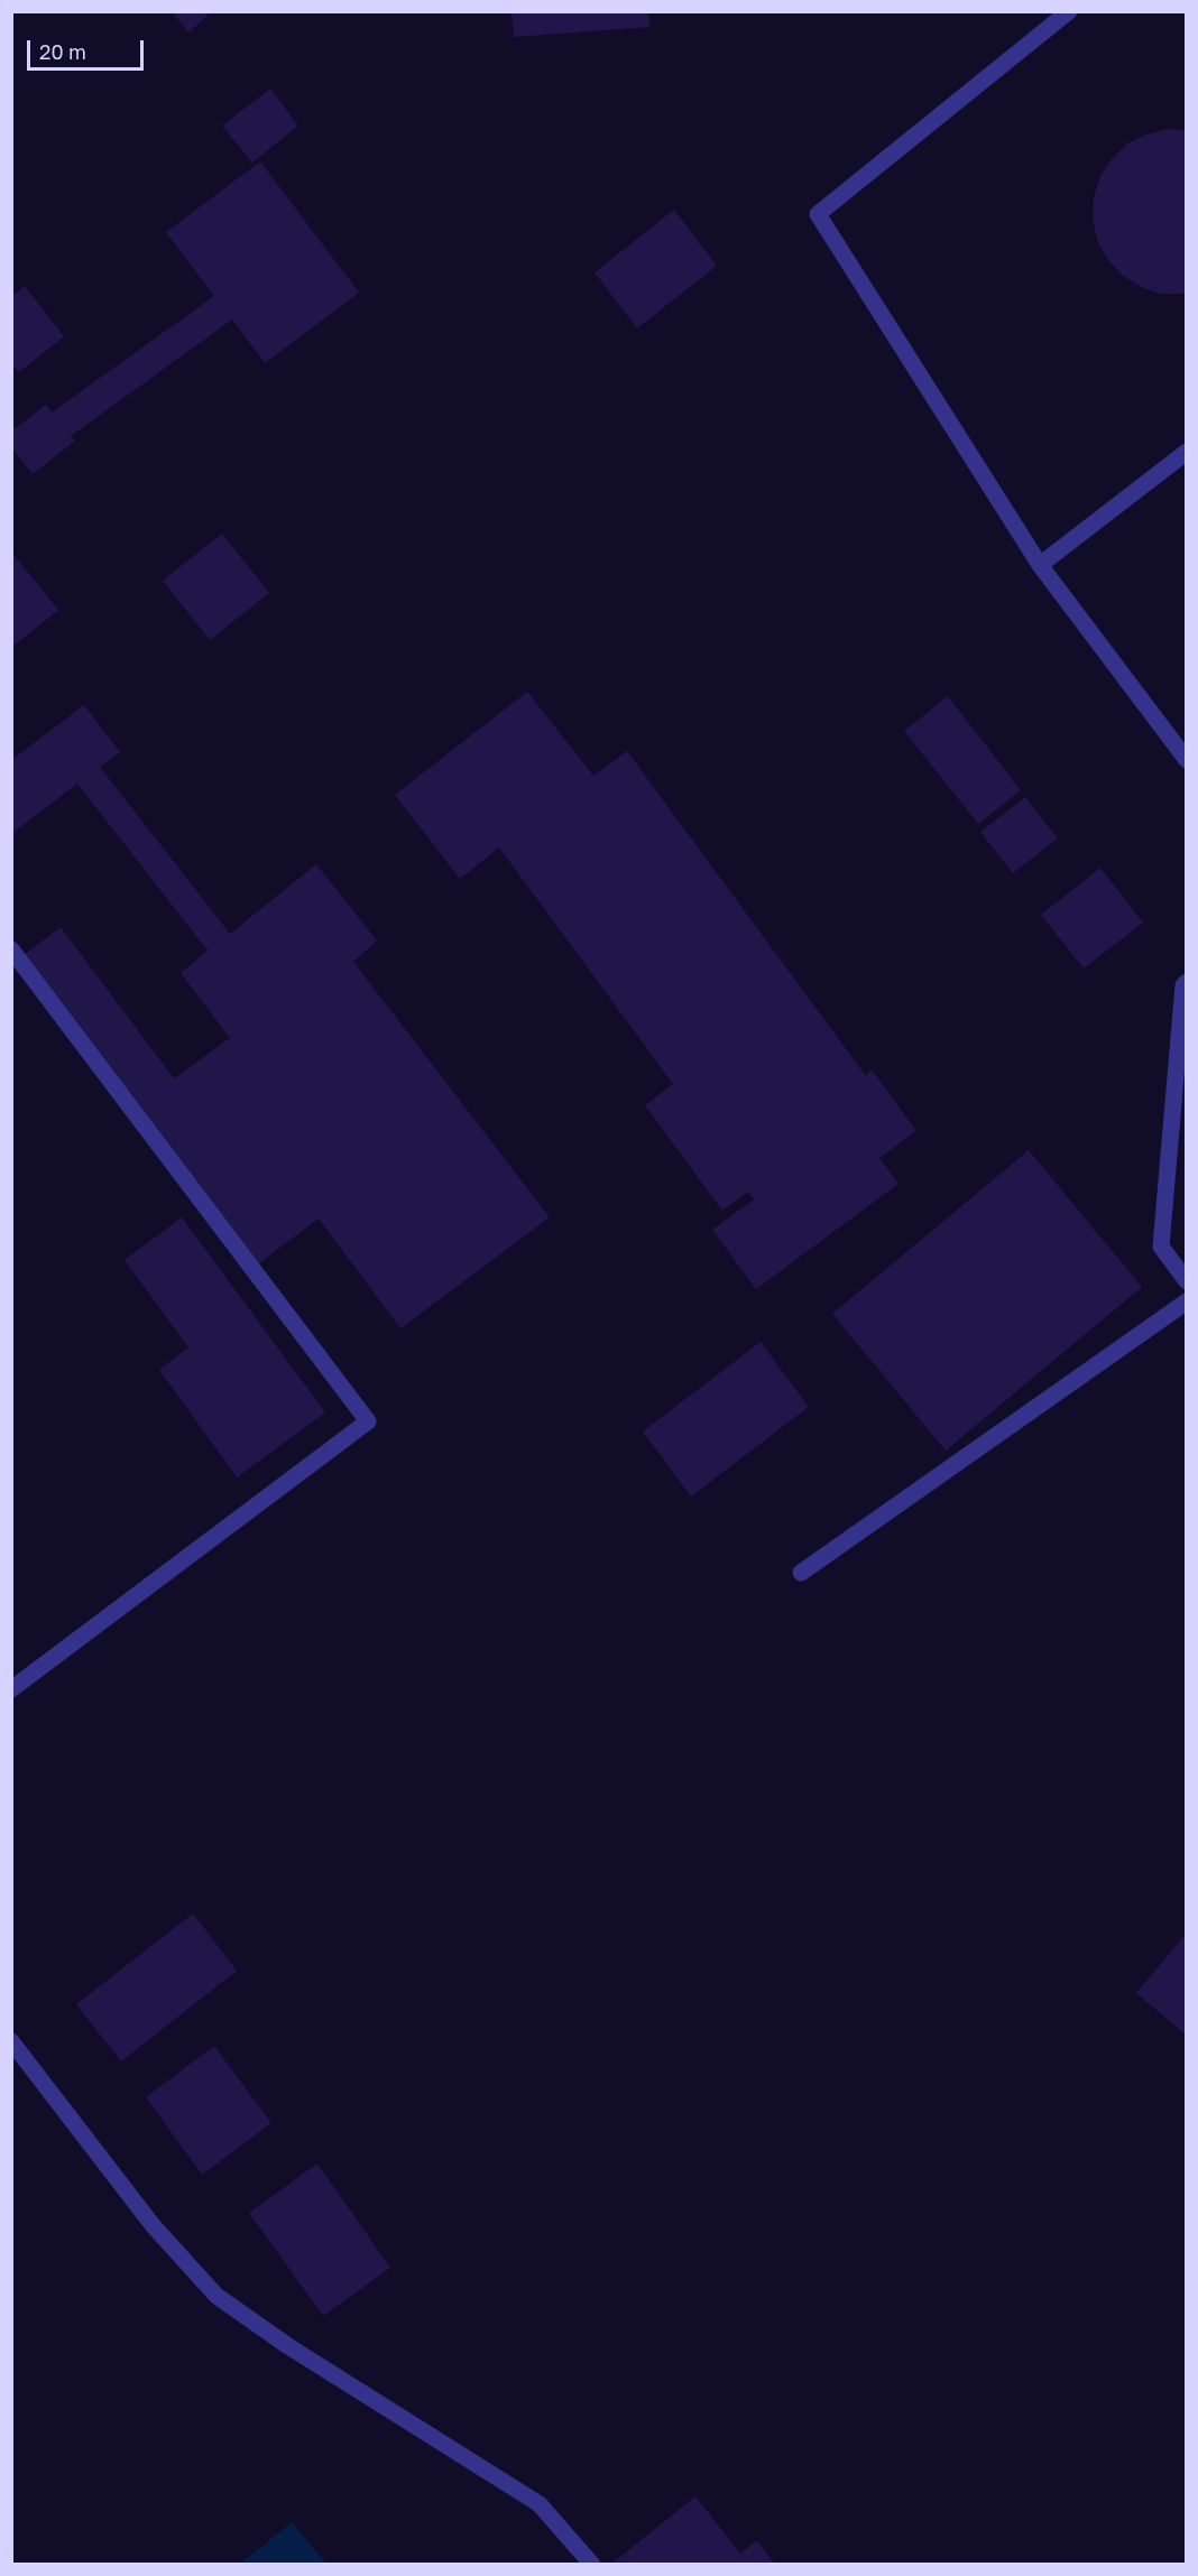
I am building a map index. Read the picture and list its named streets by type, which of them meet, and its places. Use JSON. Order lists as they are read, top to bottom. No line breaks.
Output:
{"scale_bar":"20 m"}
